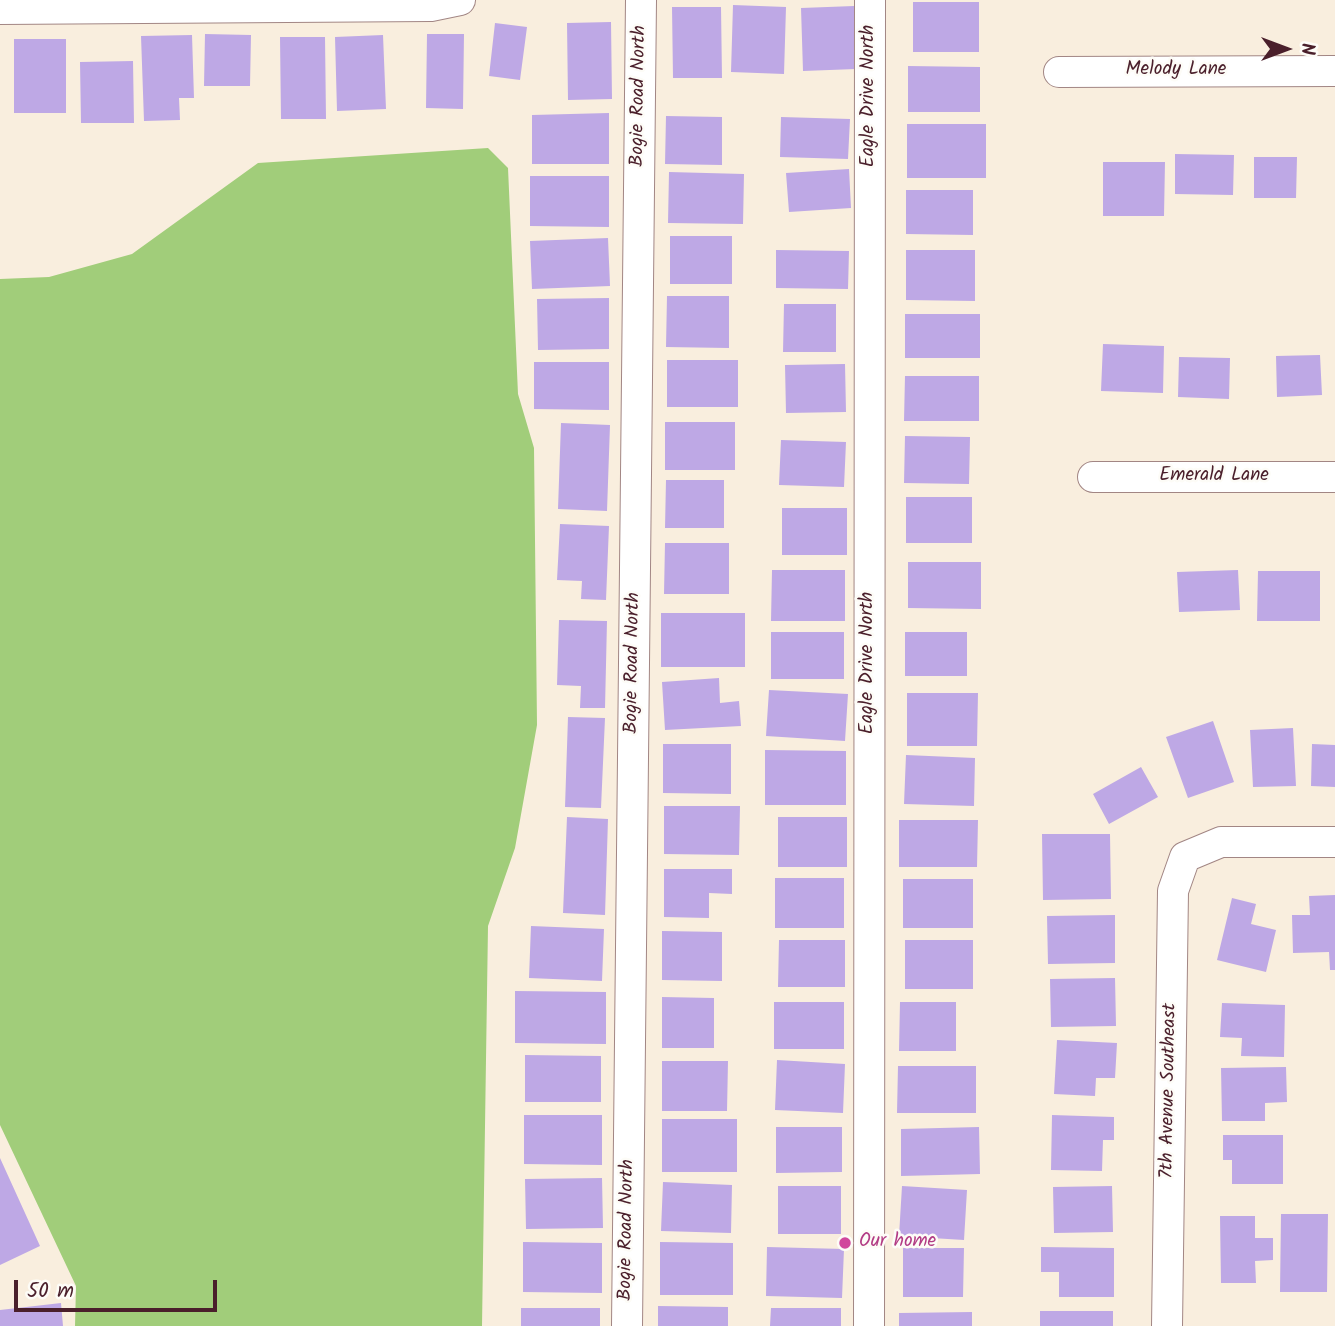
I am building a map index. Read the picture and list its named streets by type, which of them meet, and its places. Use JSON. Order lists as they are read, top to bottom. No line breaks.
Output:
{"streets":{"street":["Melody Lane","Bogie Road North","Eagle Drive North","Emerald Lane","7th Avenue Southeast"]},"places":["Our home"],"scale_bar":"50 m","north":"right"}
